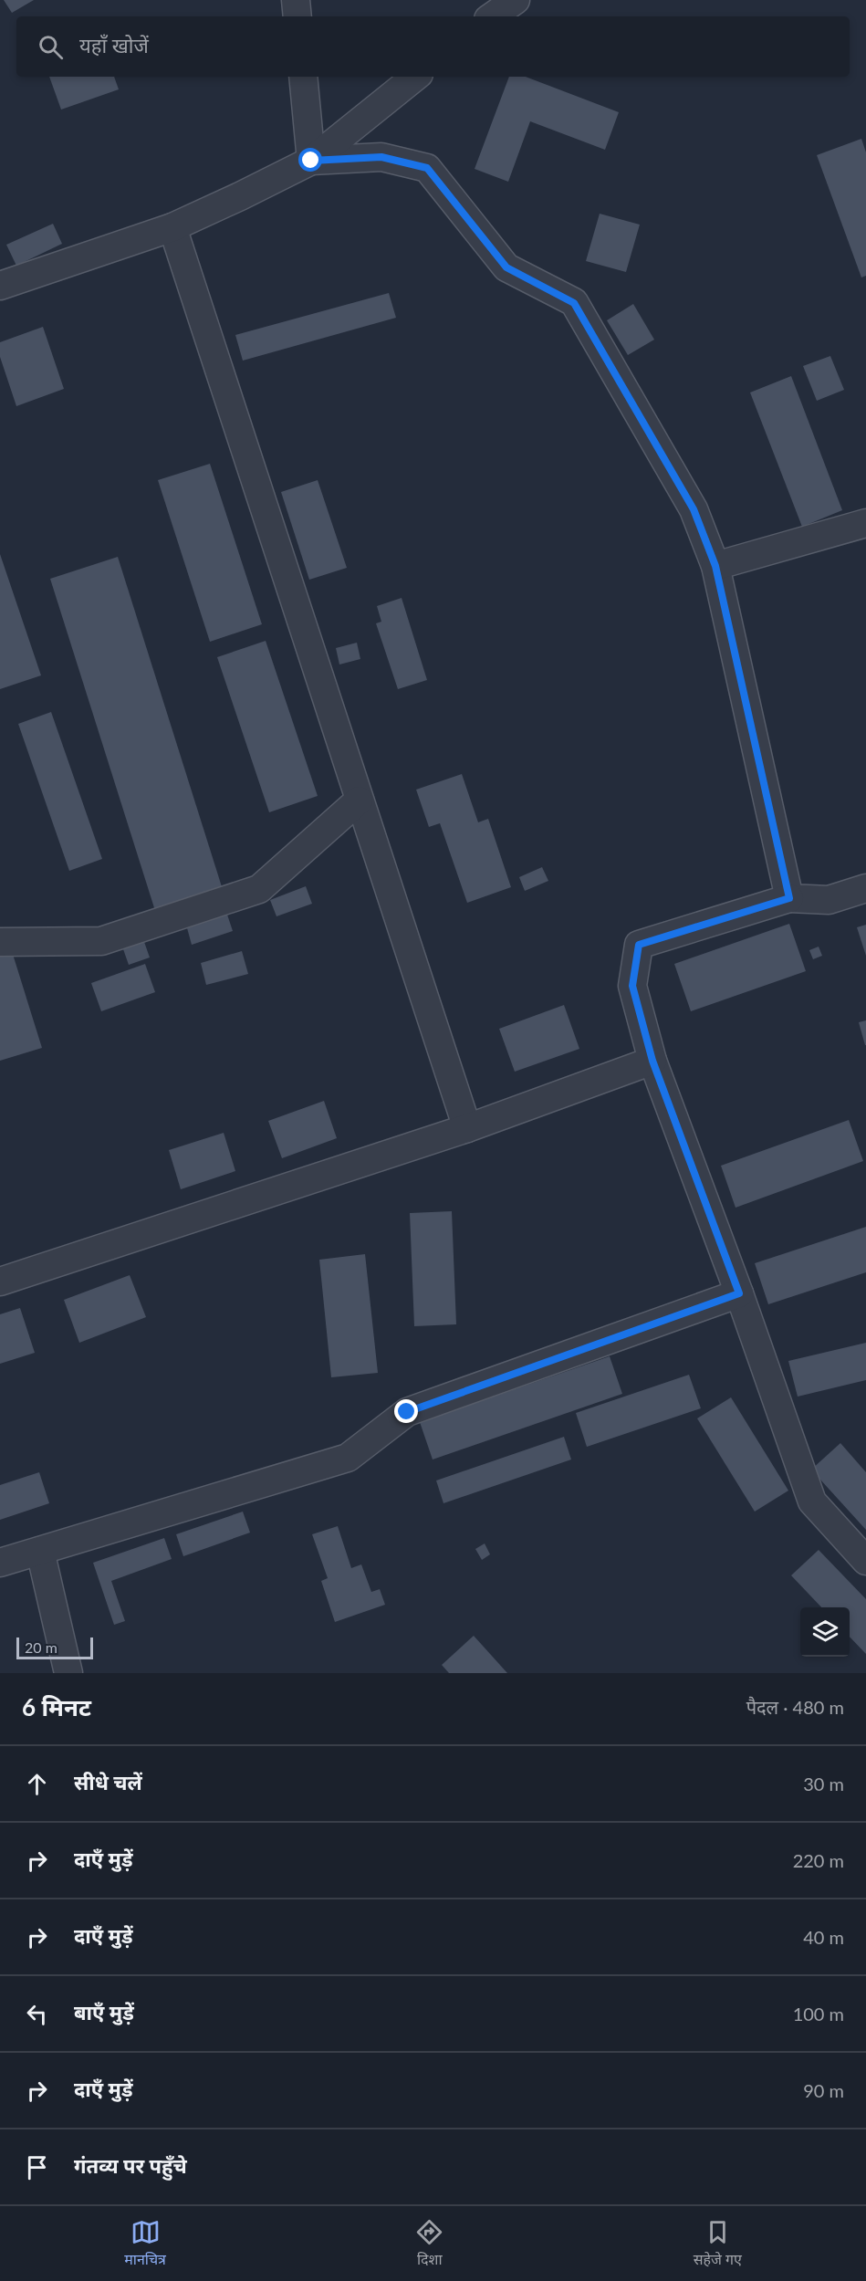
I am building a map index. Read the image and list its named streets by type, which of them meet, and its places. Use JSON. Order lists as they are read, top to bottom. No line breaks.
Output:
{"scale_bar":"20 m","page":{"search":"यहाँ खोजें","scale":"20 m","heading":["6 मिनट","पैदल · 480 m"],"list":[["सीधे चलें","30 m"],["दाएँ मुड़ें","220 m"],["दाएँ मुड़ें","40 m"],["बाएँ मुड़ें","100 m"],["दाएँ मुड़ें","90 m"],"गंतव्य पर पहुँचे"],"nav":["मानचित्र","दिशा","सहेजे गए"]}}
